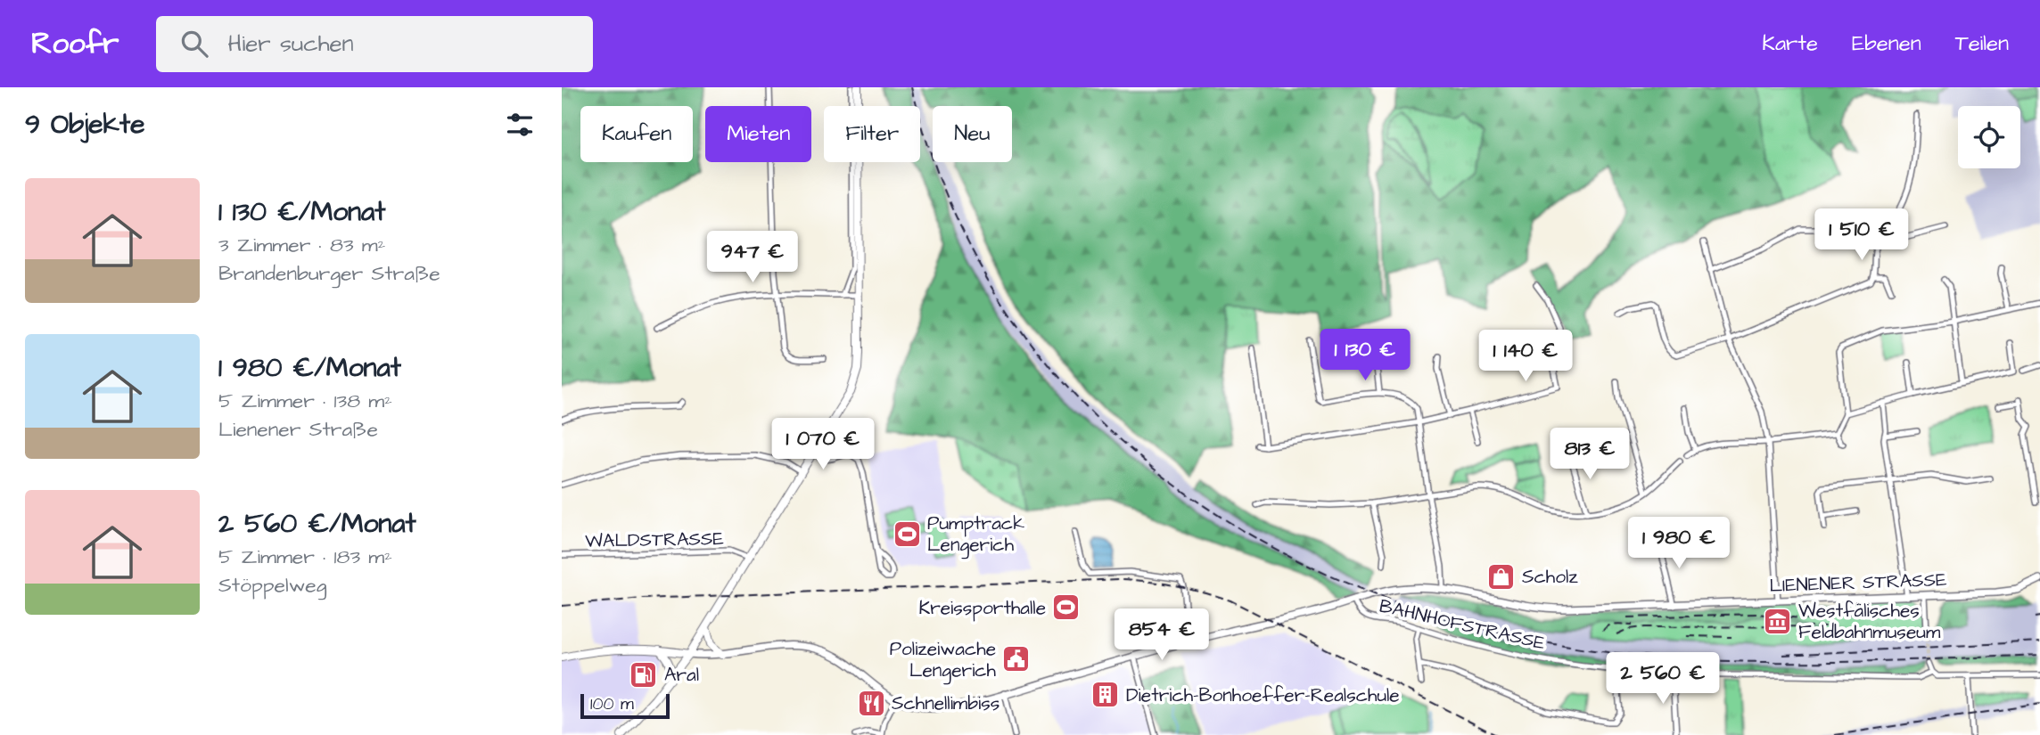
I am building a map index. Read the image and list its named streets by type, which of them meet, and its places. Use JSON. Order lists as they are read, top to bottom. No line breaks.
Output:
{"streets":{"street":["WALDSTRASSE","LIENENER STRASSE","BAHNHOFSTRASSE"]},"crossings":[["LIENENER STRASSE","BAHNHOFSTRASSE"]],"places":{"sports":["Pumptrack Lengerich","Kreissporthalle"],"shop":["Scholz"],"museum":["Westfälisches Feldbahnmuseum"],"public building":["Polizeiwache Lengerich"],"fuel station":["Aral"],"building":["Dietrich-Bonhoeffer-Realschule"],"restaurant":["Schnellimbiss"]},"scale_bar":"100 m","page":{"header":"Roofr","search":"Hier suchen","nav":["Karte","Ebenen","Teilen"],"heading":"9 Objekte","chip":["Kaufen","Mieten","Filter","Neu"],"list":[{"name":"1 130 €/Monat","note":"3 Zimmer · 83 m² · Brandenburger Straße"},{"name":"1 980 €/Monat","note":"5 Zimmer · 138 m² · Lienener Straße"},{"name":"2 560 €/Monat","note":"5 Zimmer · 183 m² · Stöppelweg"}],"price":["1 510 €","947 €","1 130 €","1 140 €","1 070 €","813 €","1 980 €","854 €","2 560 €"],"scale":"100 m"}}
